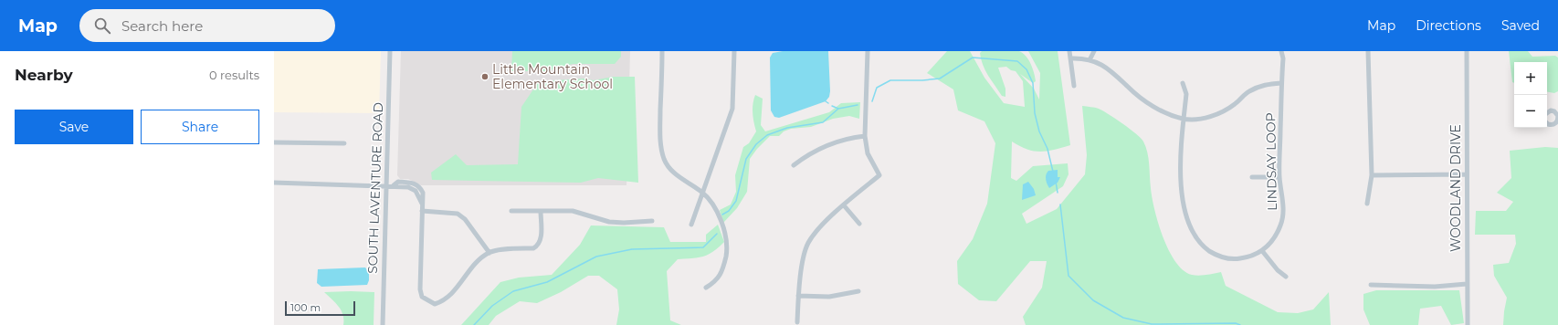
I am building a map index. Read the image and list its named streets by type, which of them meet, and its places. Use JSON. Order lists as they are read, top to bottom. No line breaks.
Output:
{"streets":{"street":["LINDSAY LOOP","SOUTH LAVENTURE ROAD","WOODLAND DRIVE"]},"places":["Little Mountain Elementary School"],"scale_bar":"100 m","page":{"header":"Map","search":"Search here","nav":["Map","Directions","Saved"],"heading":["Nearby","0 results"],"map_buttons":["+","−"],"buttons":["Save","Share"],"scale":"100 m"}}
